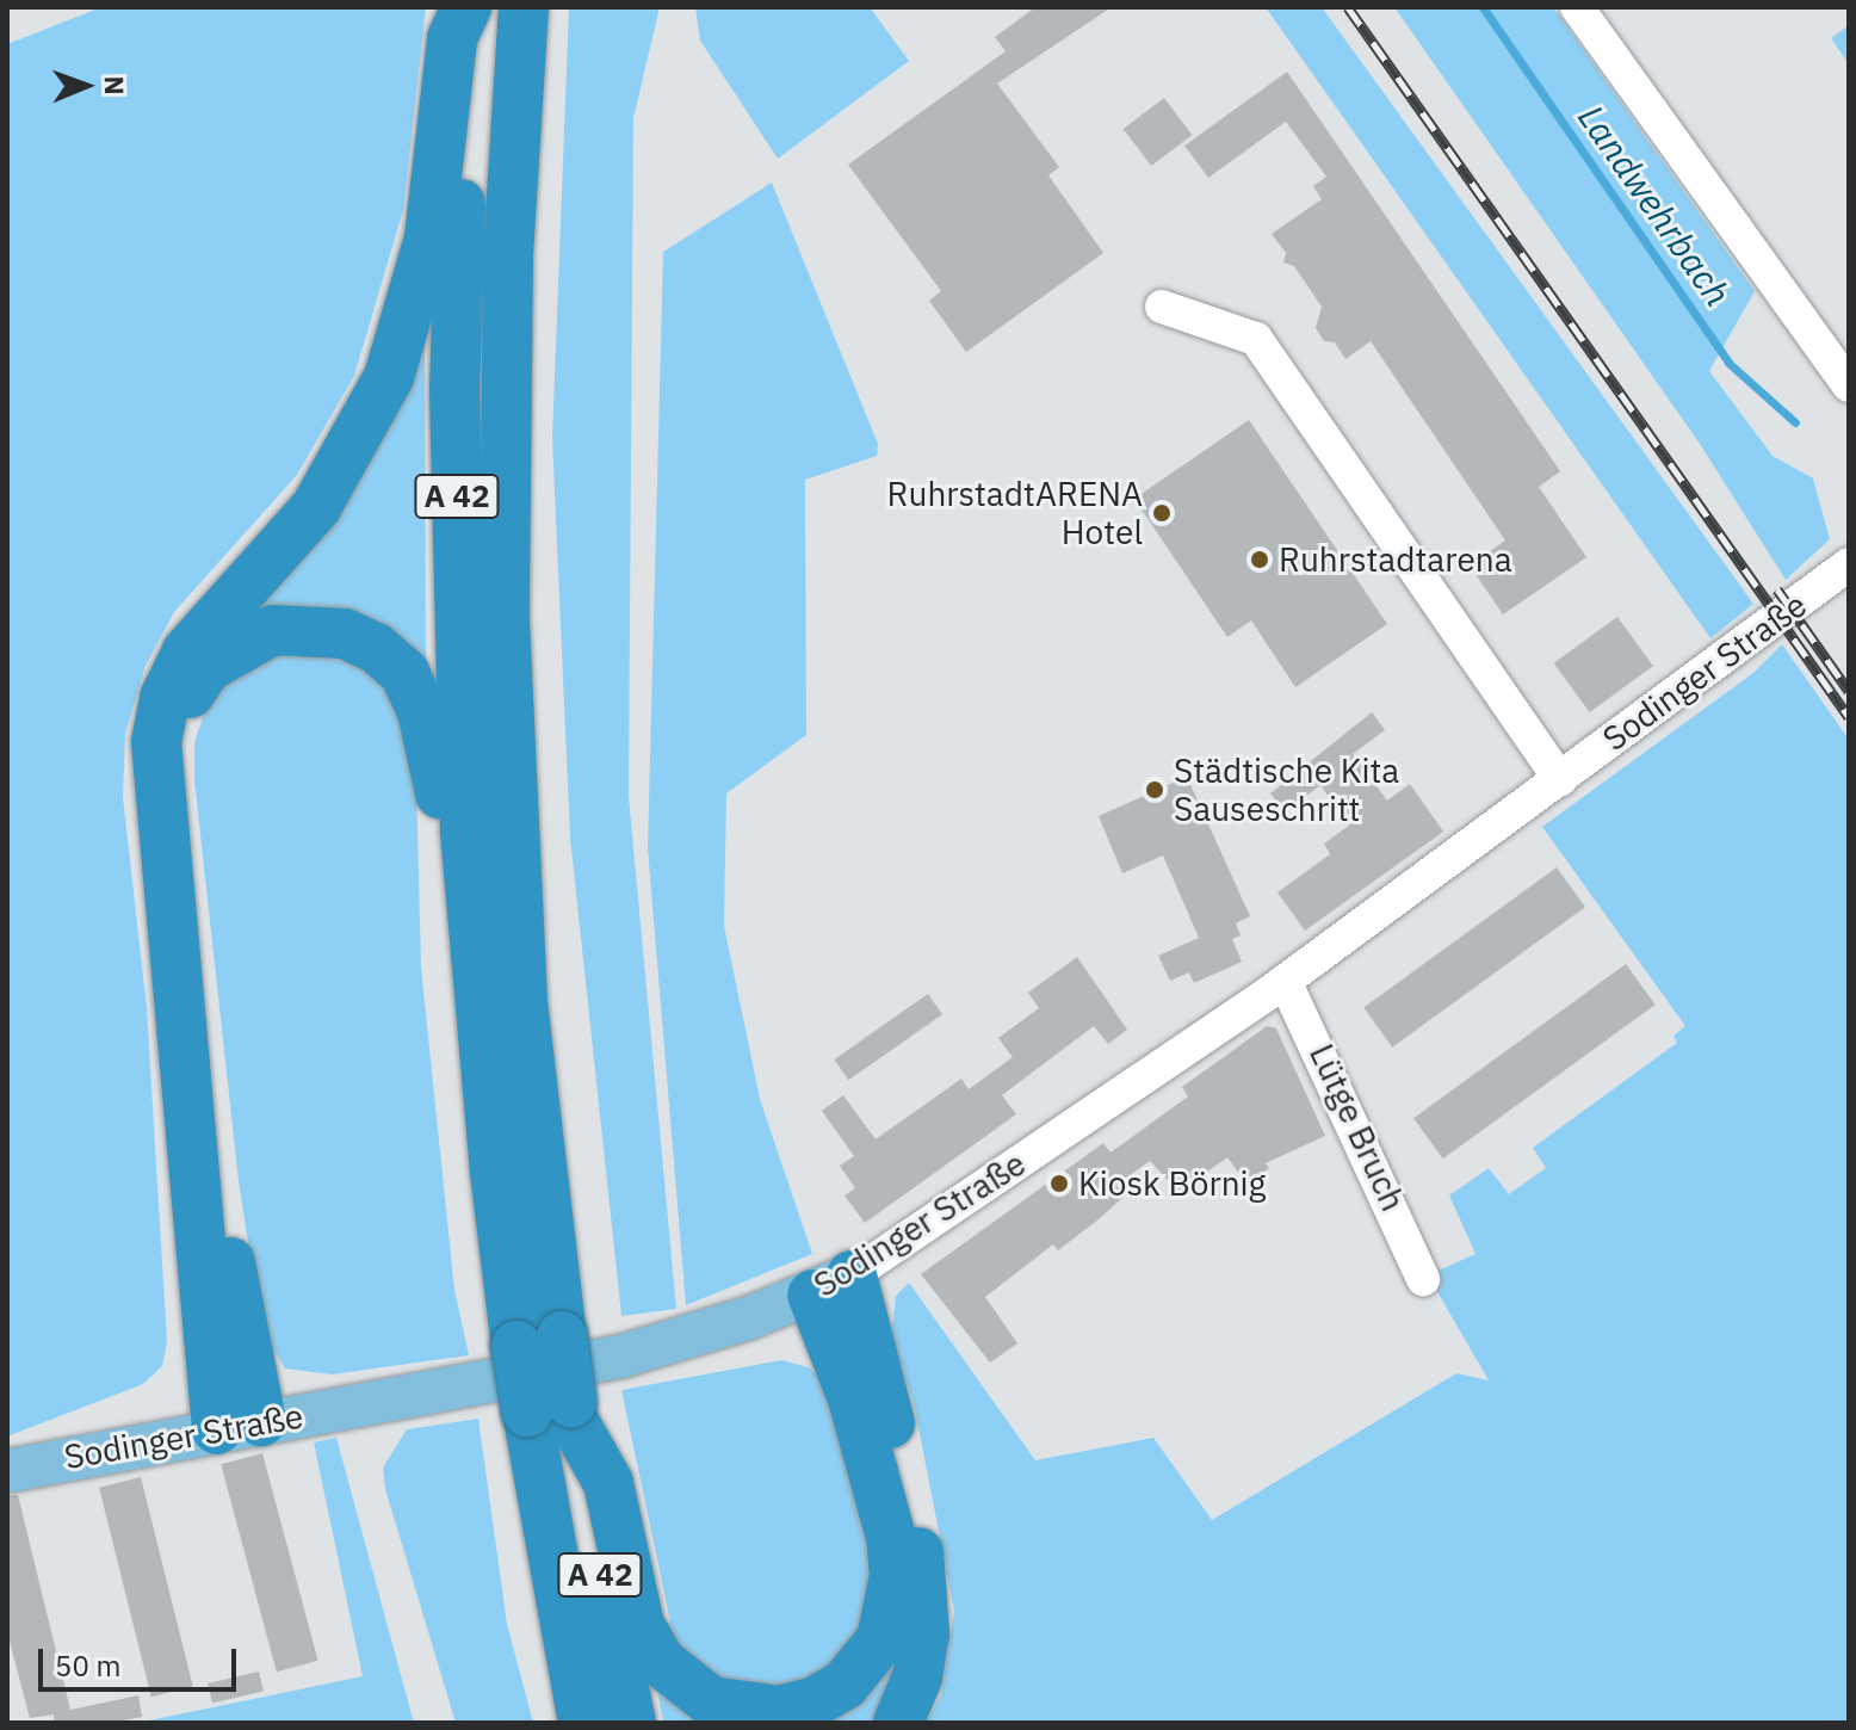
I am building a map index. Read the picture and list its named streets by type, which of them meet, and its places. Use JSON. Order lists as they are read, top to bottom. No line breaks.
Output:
{"streets":{"highway":["A 42"],"main road":["Sodinger Straße"],"street":["Lütge Bruch"]},"crossings":[["Sodinger Straße","Lütge Bruch"]],"water":["Landwehrbach"],"places":["RuhrstadtARENA Hotel","Ruhrstadtarena","Städtische Kita Sauseschritt","Kiosk Börnig"],"scale_bar":"50 m","north":"right"}
